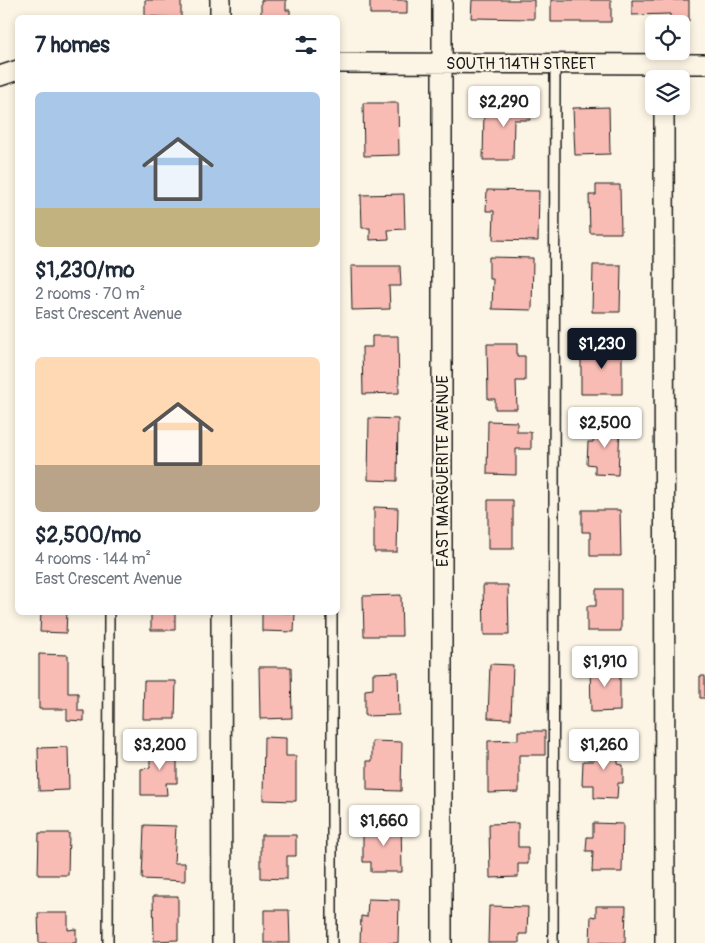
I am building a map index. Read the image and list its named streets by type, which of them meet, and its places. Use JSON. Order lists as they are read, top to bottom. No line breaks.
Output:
{"streets":{"street":["SOUTH 114TH STREET","EAST MARGUERITE AVENUE"]},"crossings":[["SOUTH 114TH STREET","EAST MARGUERITE AVENUE"]],"page":{"heading":"7 homes","list":[{"name":"$1,230/mo","note":"2 rooms · 70 m² · East Crescent Avenue"},{"name":"$2,500/mo","note":"4 rooms · 144 m² · East Crescent Avenue"}],"price":["$2,290","$1,230","$2,500","$1,910","$3,200","$1,260","$1,660"]}}
